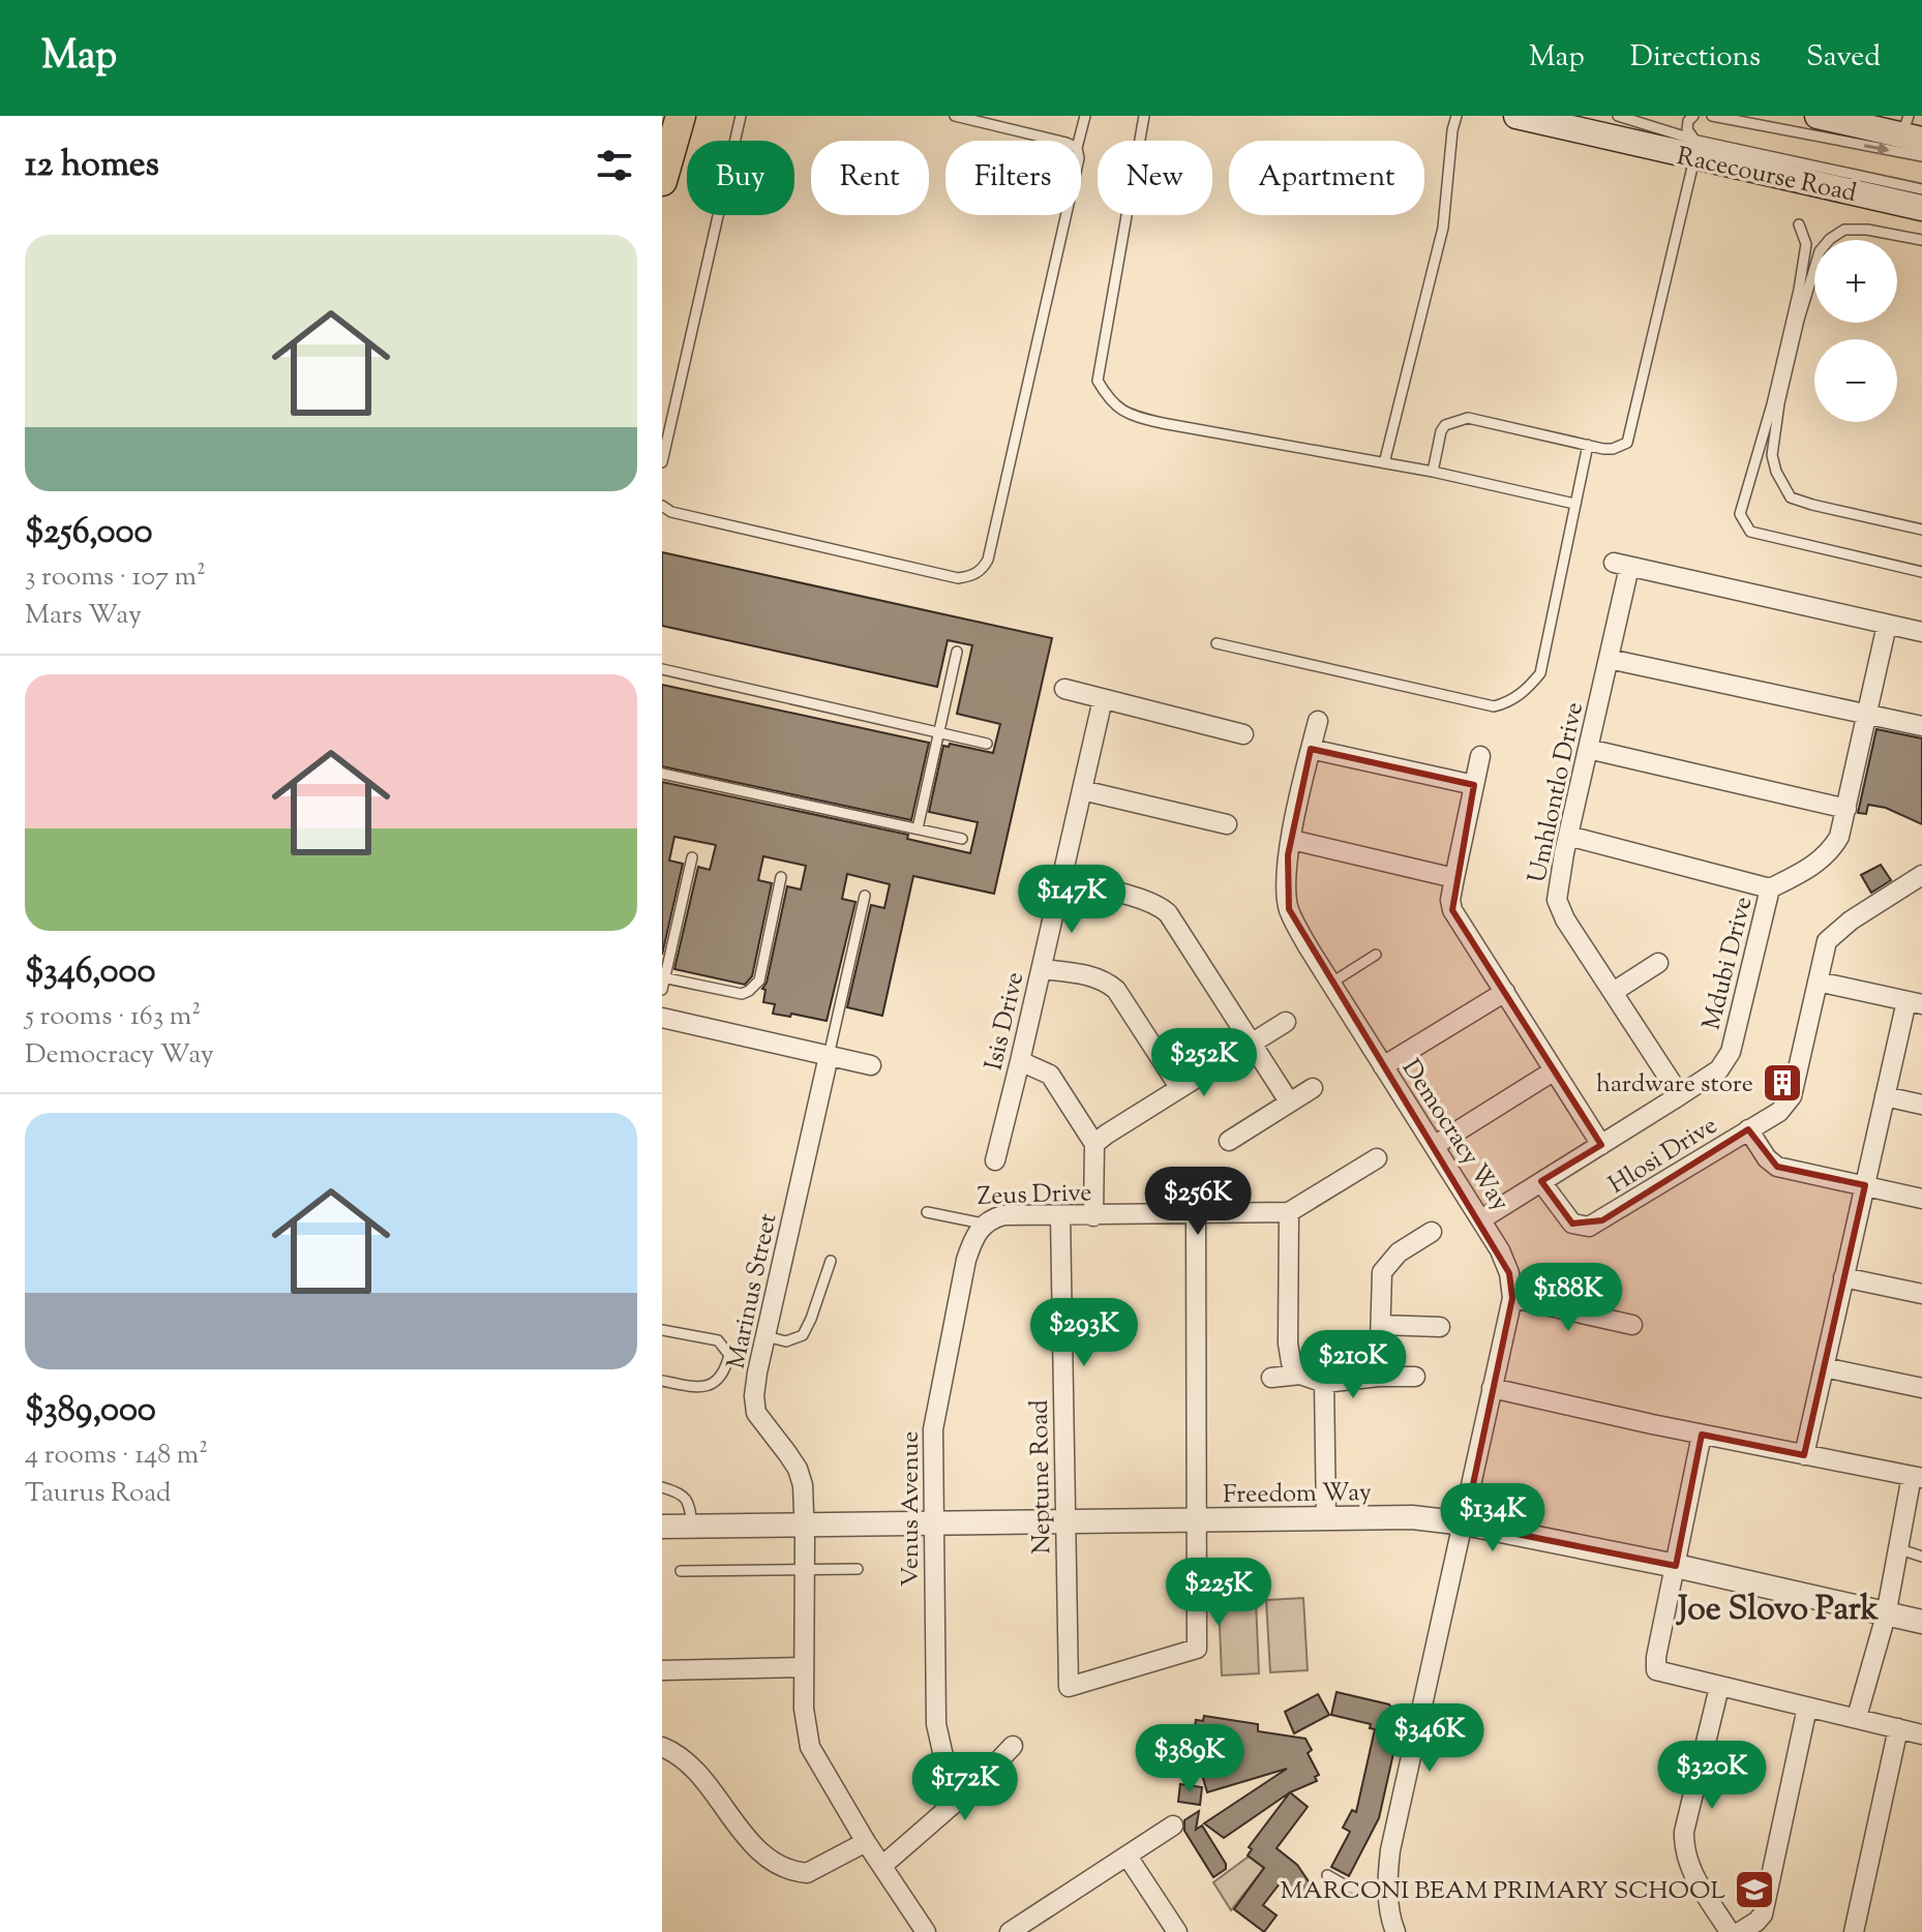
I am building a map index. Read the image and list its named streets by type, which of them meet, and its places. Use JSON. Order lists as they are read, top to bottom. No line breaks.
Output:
{"streets":{"main road":["Racecourse Road"],"street":["Umhlontlo Drive","Mdubi Drive","Isis Drive","Democracy Way","Hlosi Drive","Zeus Drive","Marinus Street","Neptune Road","Freedom Way","Venus Avenue"]},"crossings":[["Umhlontlo Drive","Mdubi Drive"],["Mdubi Drive","Democracy Way"],["Mdubi Drive","Hlosi Drive"],["Democracy Way","Freedom Way"],["Zeus Drive","Neptune Road"],["Zeus Drive","Venus Avenue"],["Marinus Street","Freedom Way"],["Neptune Road","Freedom Way"],["Freedom Way","Venus Avenue"]],"districts":["Joe Slovo Park"],"places":{"building":["hardware store"],"school or university":["MARCONI BEAM PRIMARY SCHOOL"]},"page":{"header":"Map","nav":["Map","Directions","Saved"],"heading":"12 homes","chip":["Buy","Rent","Filters","New","Apartment"],"list":[{"name":"$256,000","note":"3 rooms · 107 m² · Mars Way"},{"name":"$346,000","note":"5 rooms · 163 m² · Democracy Way"},{"name":"$389,000","note":"4 rooms · 148 m² · Taurus Road"}],"map_buttons":["+","−"],"price":["$147K","$252K","$256K","$188K","$293K","$210K","$134K","$225K","$346K","$389K","$320K","$172K"]}}
